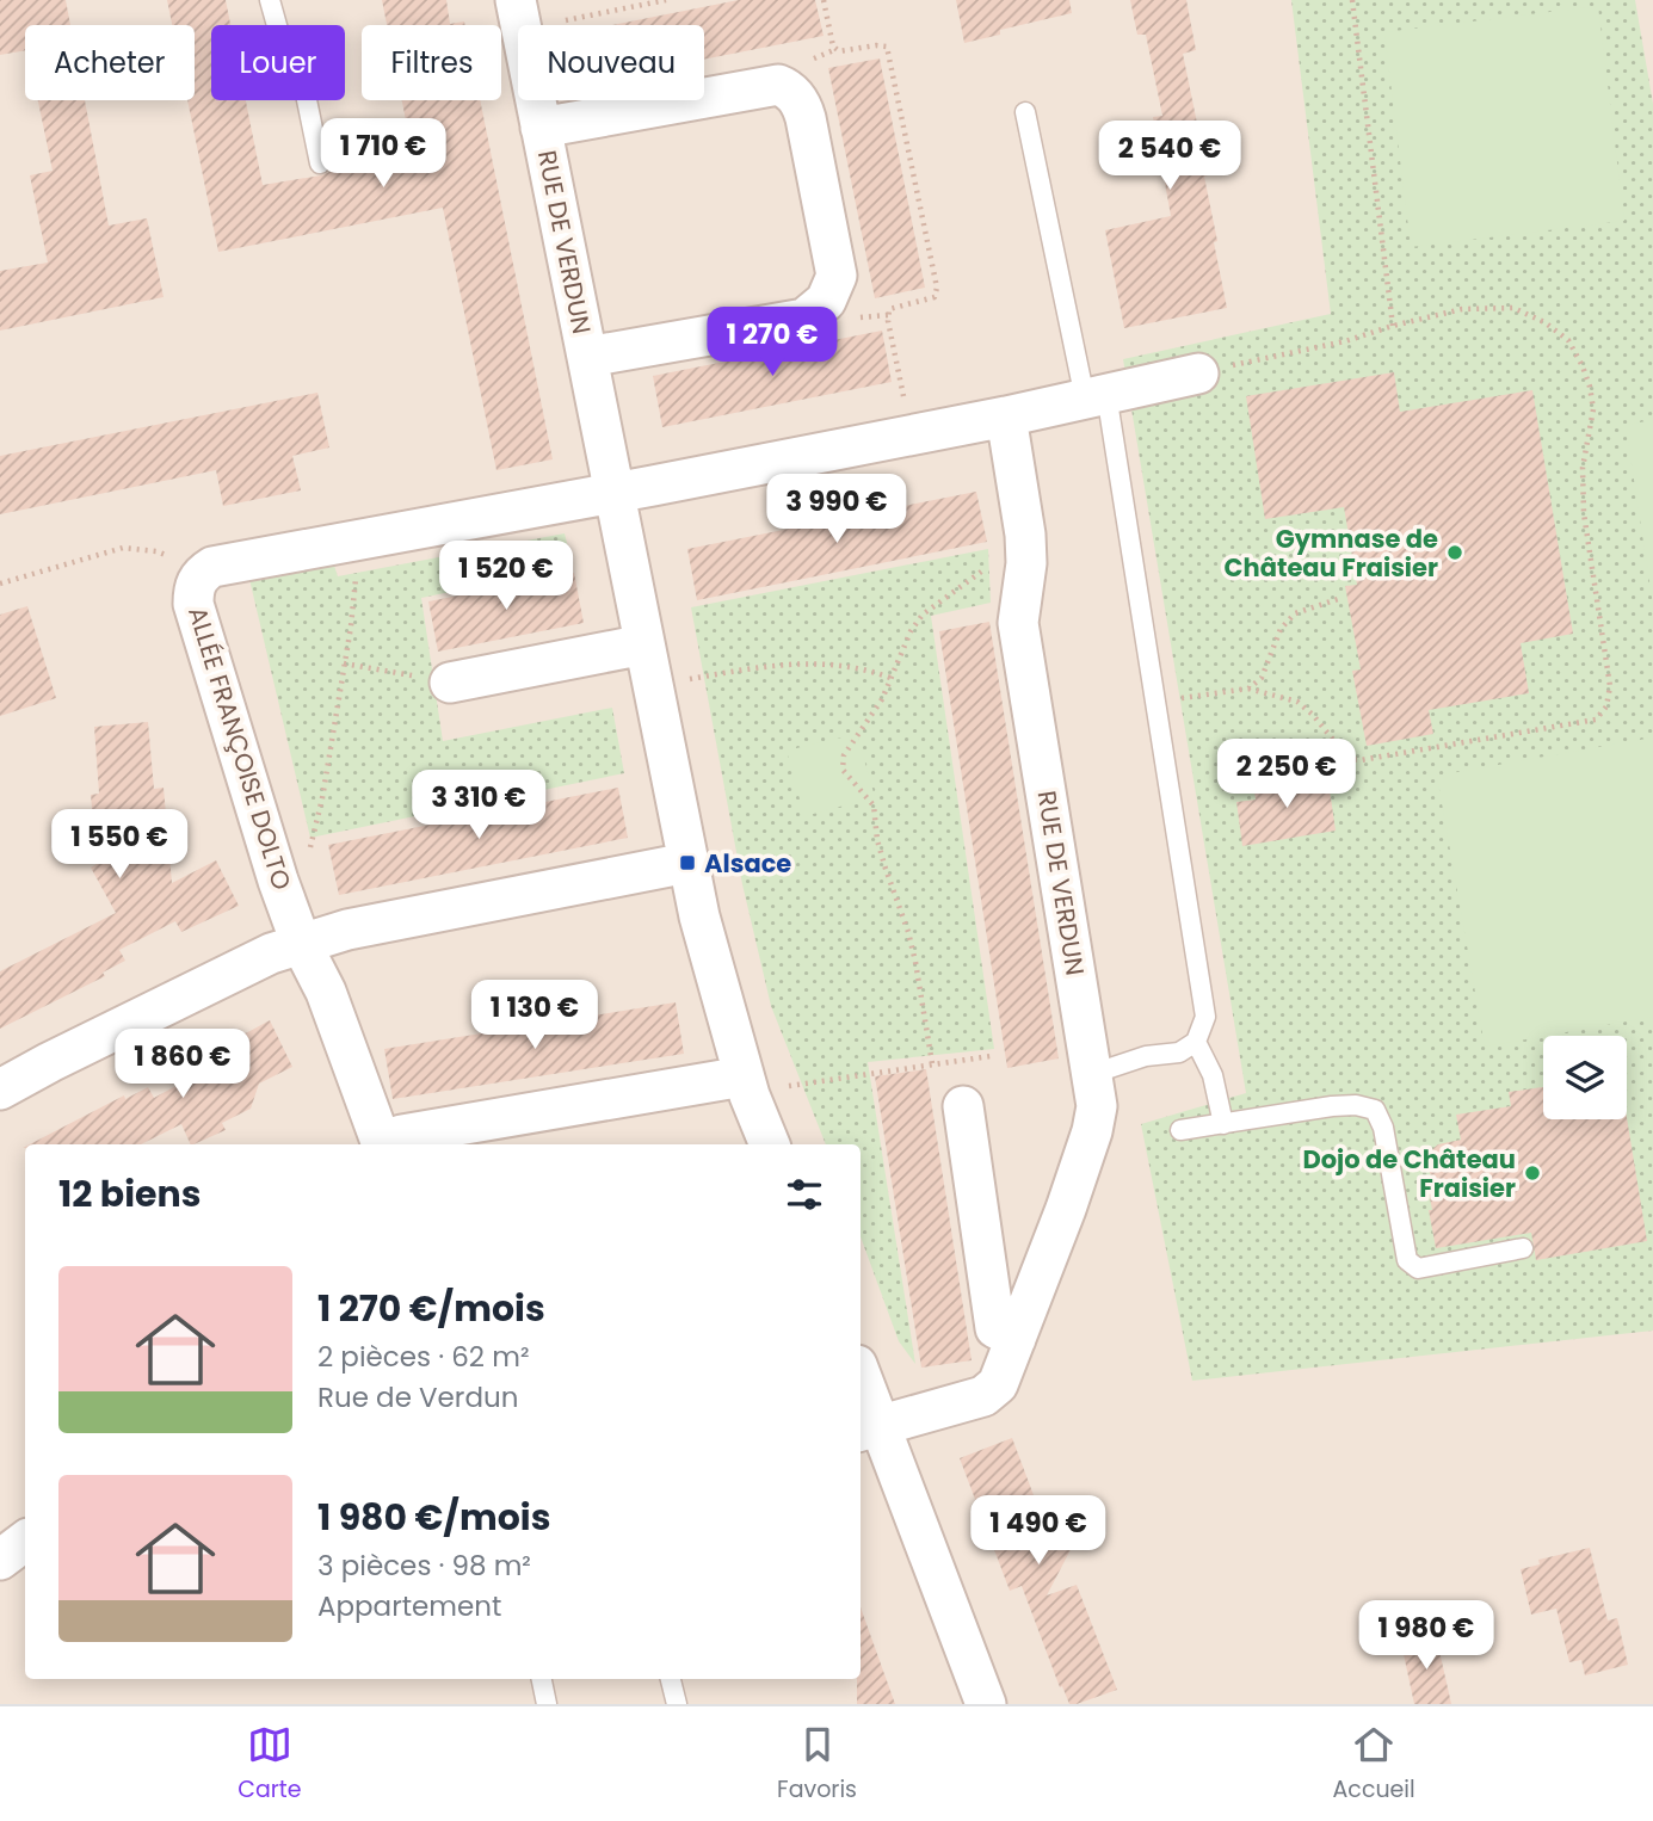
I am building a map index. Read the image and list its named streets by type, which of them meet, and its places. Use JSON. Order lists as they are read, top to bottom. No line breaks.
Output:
{"streets":{"street":["RUE DE VERDUN","ALLÉE FRANÇOISE DOLTO"]},"crossings":[["RUE DE VERDUN","ALLÉE FRANÇOISE DOLTO"]],"places":{"other":["Gymnase de Château Fraisier","Dojo de Château Fraisier"],"transit":["Alsace"]},"page":{"chip":["Acheter","Louer","Filtres","Nouveau"],"price":["1 710 €","2 540 €","1 270 €","3 990 €","1 520 €","2 250 €","3 310 €","1 550 €","1 130 €","1 860 €","1 490 €","1 980 €"],"heading":"12 biens","list":[{"name":"1 270 €/mois","note":"2 pièces · 62 m² · Rue de Verdun"},{"name":"1 980 €/mois","note":"3 pièces · 98 m² · Appartement"}],"tabs":["Carte","Favoris","Accueil"]}}
